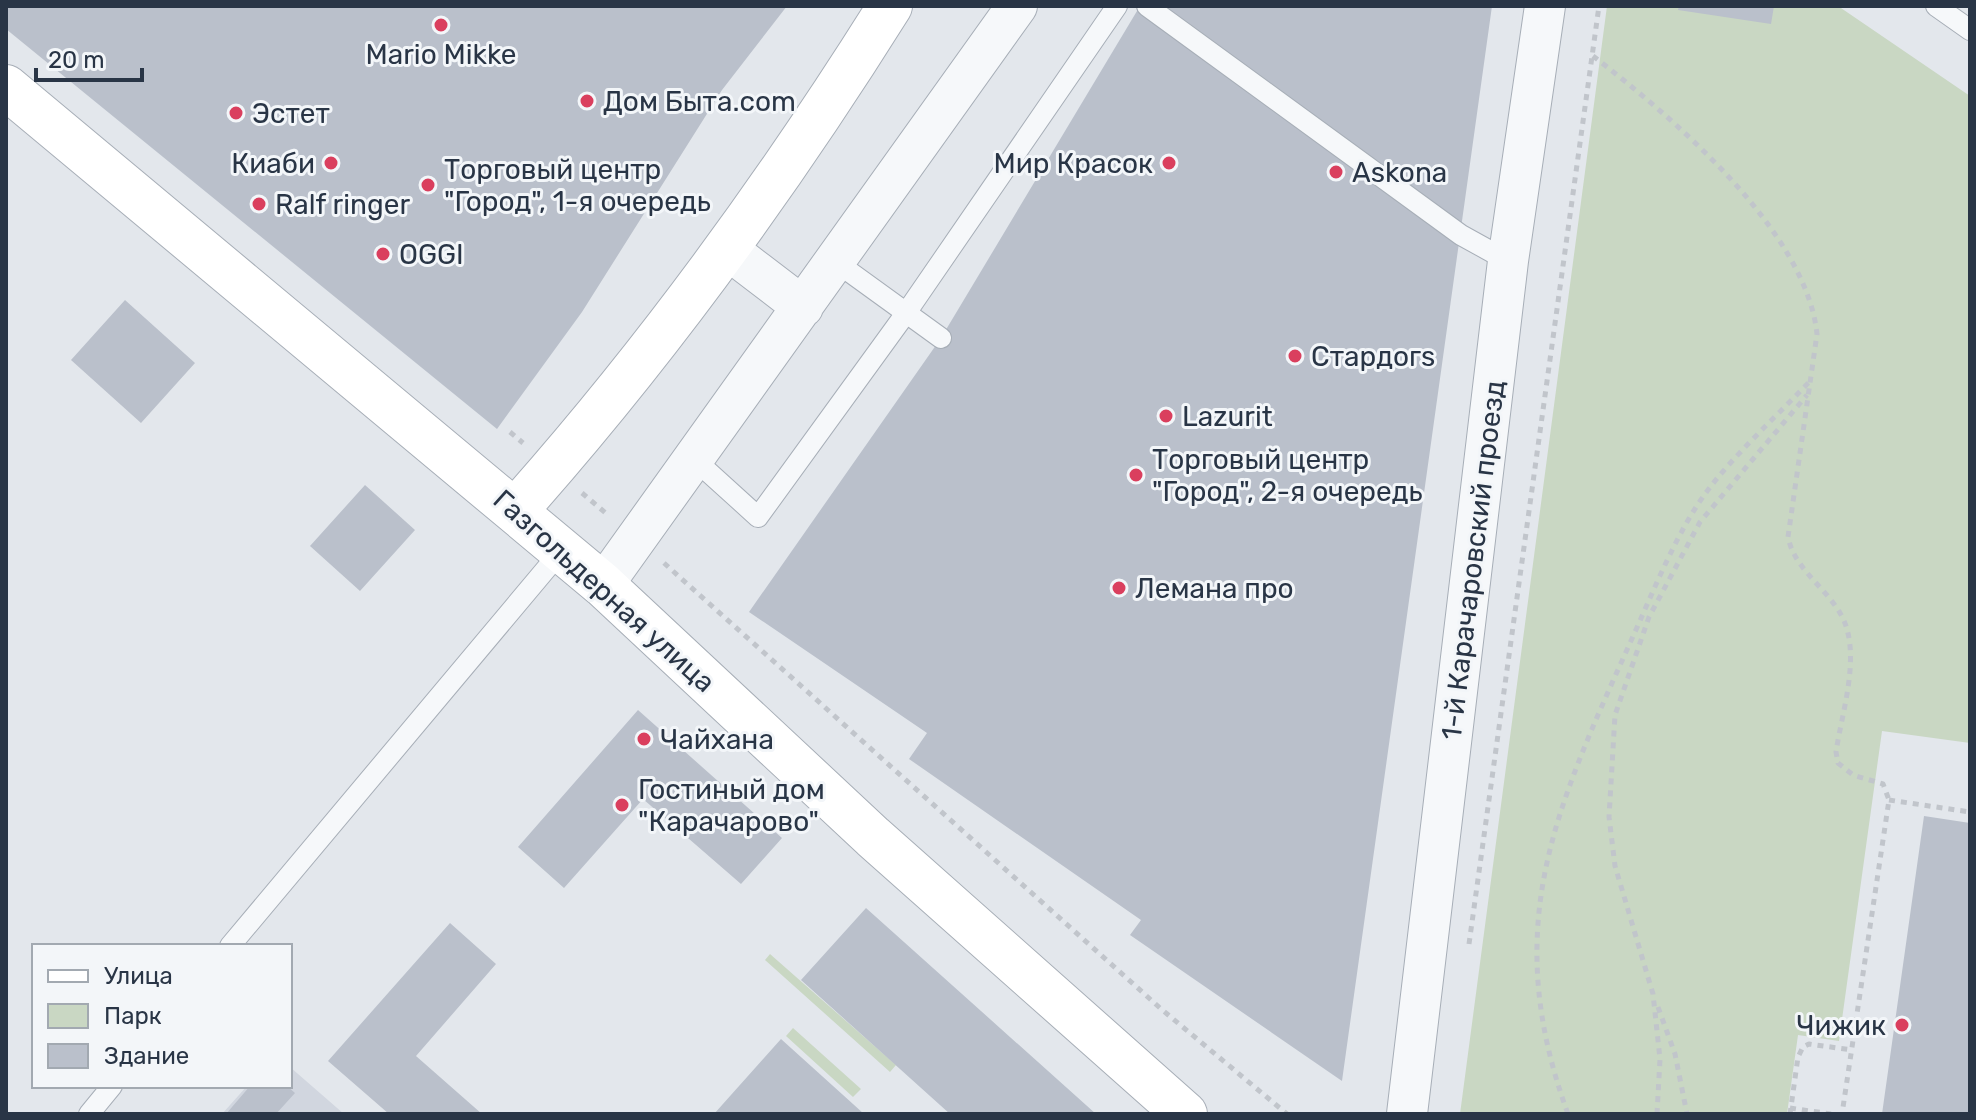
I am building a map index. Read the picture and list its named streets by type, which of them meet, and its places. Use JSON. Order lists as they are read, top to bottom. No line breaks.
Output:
{"streets":{"street":["1-й Карачаровский проезд","Газгольдерная улица"]},"places":["Mario Mikke","Дом Быта.com","Эстет","Киаби","Мир Красок","Askona","Торговый центр \"Город\", 1-я очередь","Ralf ringer","OGGI","Стардогs","Lazurit","Торговый центр \"Город\", 2-я очередь","Лемана про","Чайхана","Гостиный дом \"Карачарово\"","Чижик"],"legend":["Улица","Парк","Здание"],"scale_bar":"20 m"}
